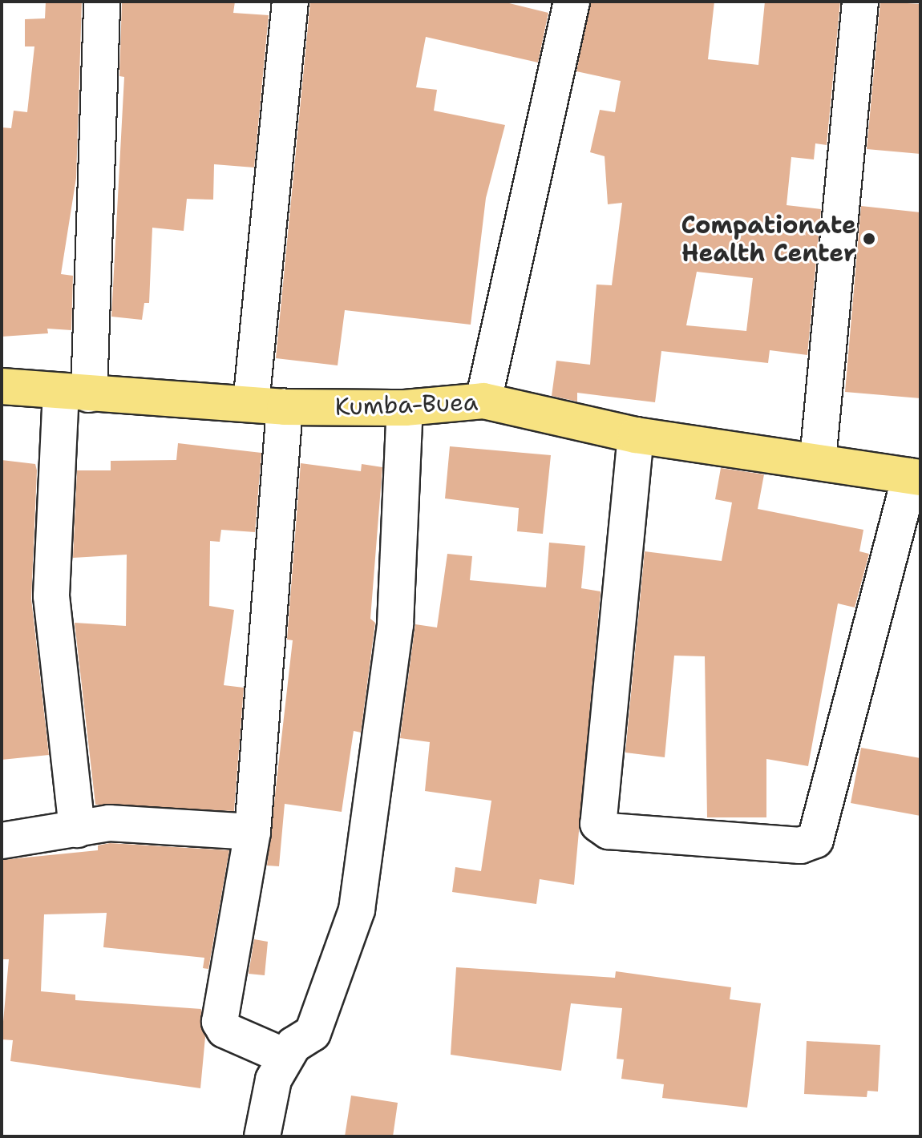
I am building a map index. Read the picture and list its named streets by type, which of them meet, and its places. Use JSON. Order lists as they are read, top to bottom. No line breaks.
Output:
{"streets":{"highway":["Kumba-Buea"]},"places":["Compationate Health Center"]}
